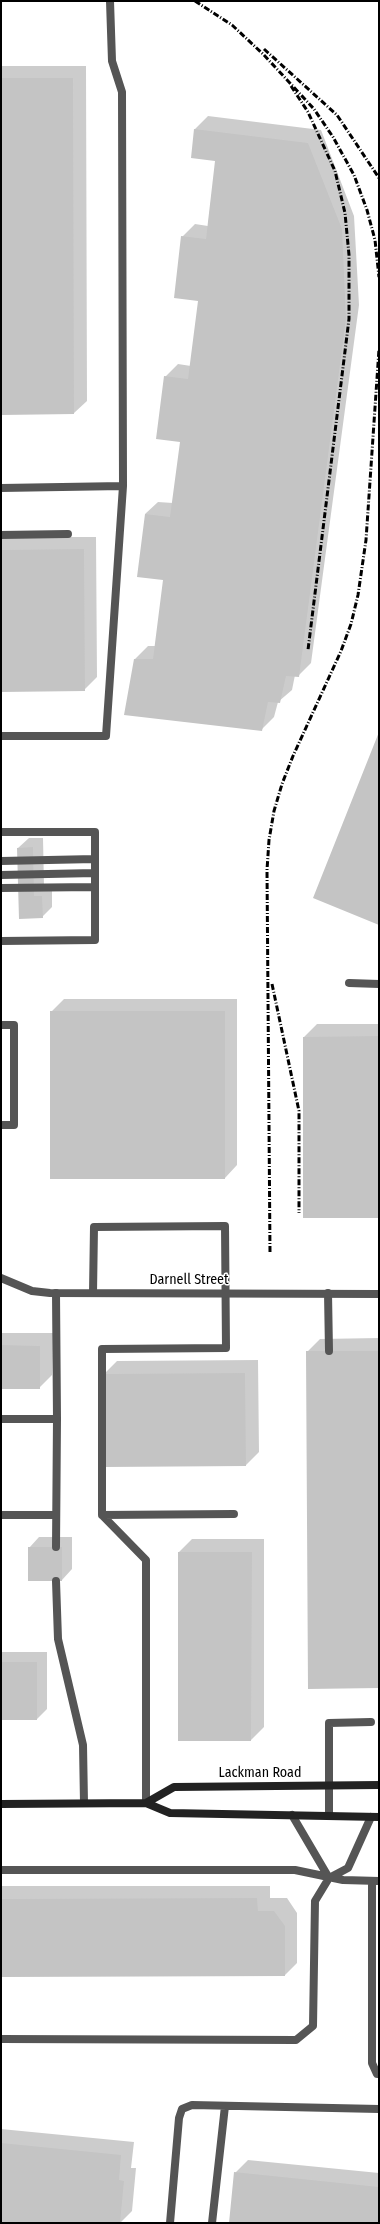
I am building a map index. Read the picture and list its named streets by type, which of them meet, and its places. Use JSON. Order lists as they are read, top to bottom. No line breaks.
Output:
{"streets":{"main road":["Lackman Road"],"street":["Darnell Street"]}}
